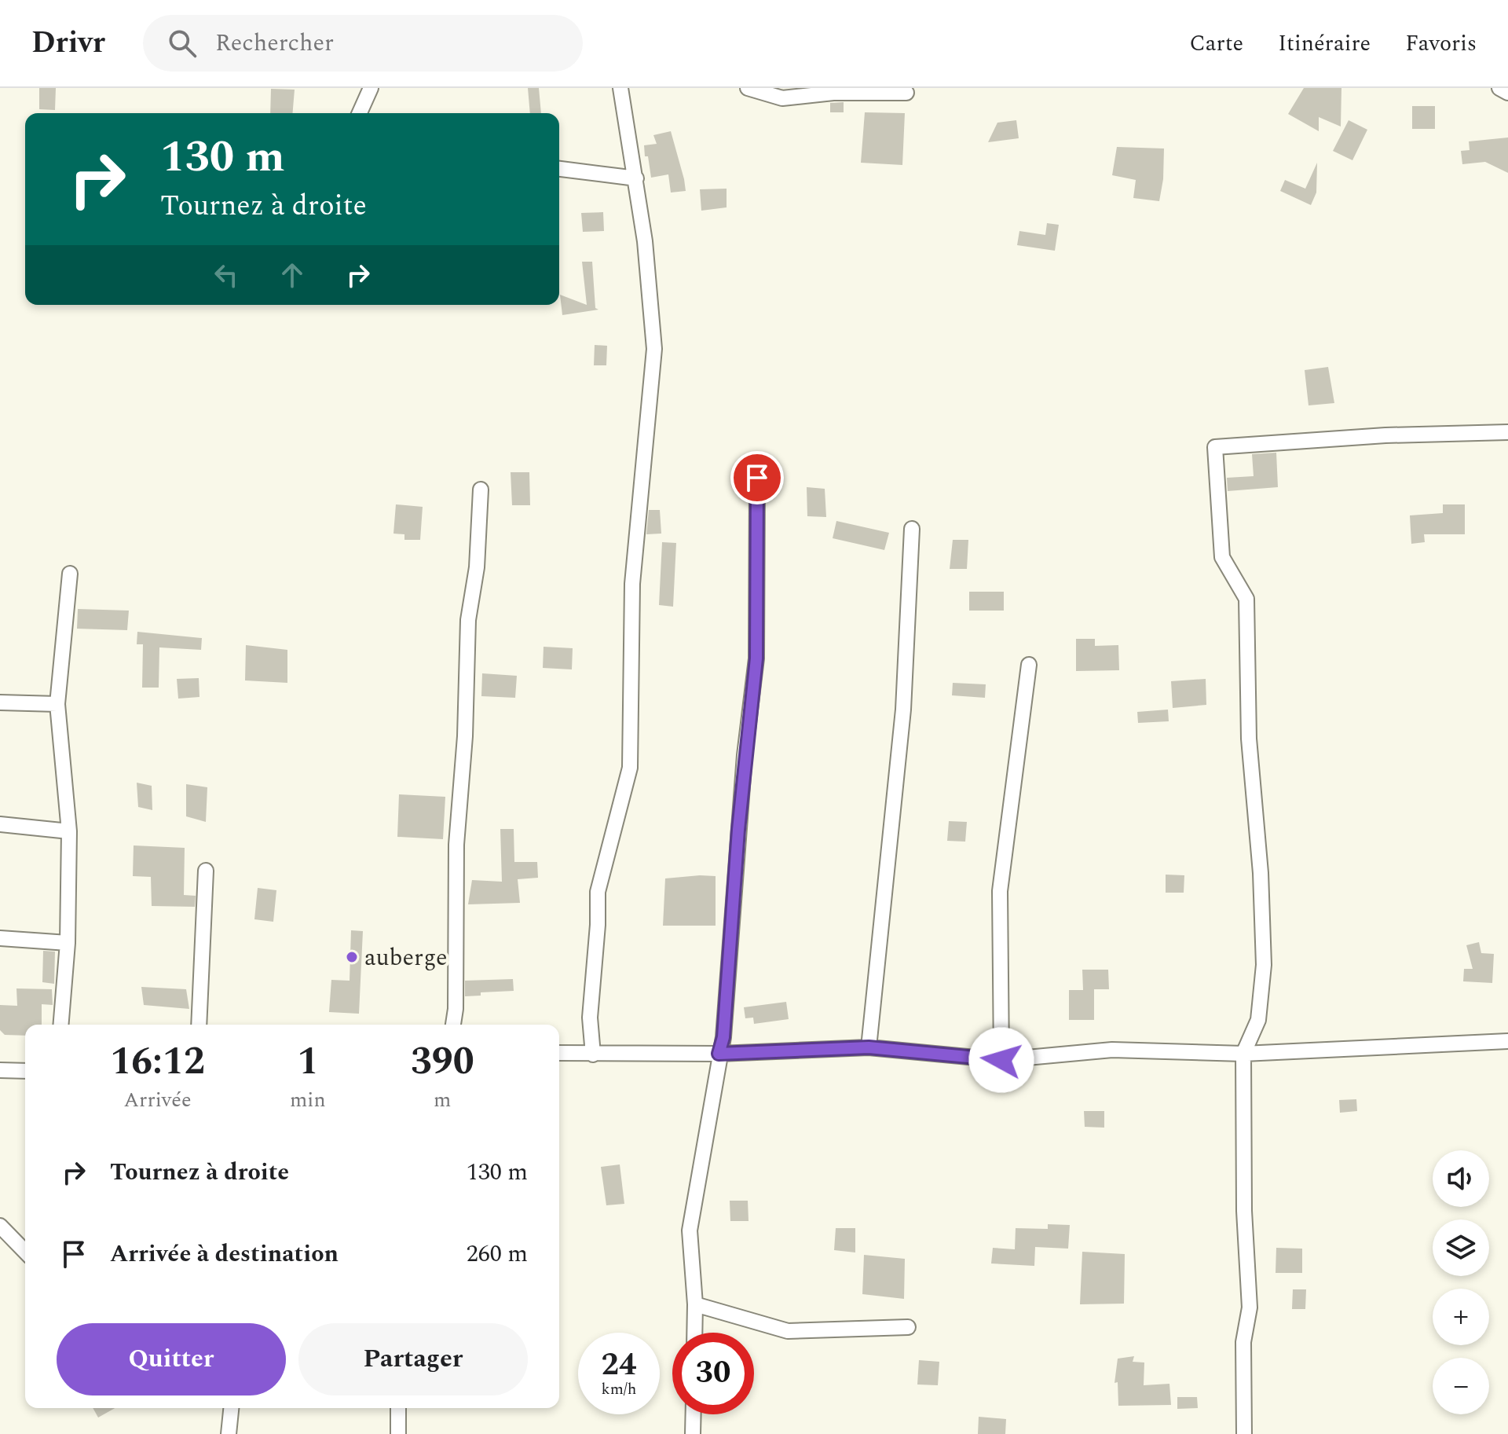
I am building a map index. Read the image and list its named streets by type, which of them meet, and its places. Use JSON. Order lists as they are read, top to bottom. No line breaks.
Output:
{"places":["auberge"],"page":{"header":"Drivr","search":"Rechercher","nav":["Carte","Itinéraire","Favoris"],"turn":["130 m","Tournez à droite"],"eta":["16:12","Arrivée","1","min","390","m"],"list":[{"name":"Tournez à droite","value":"130 m"},{"name":"Arrivée à destination","value":"260 m"}],"map_buttons":["+","−"],"buttons":["Quitter","Partager"],"speed":"24 km/h","limit":"30"}}
